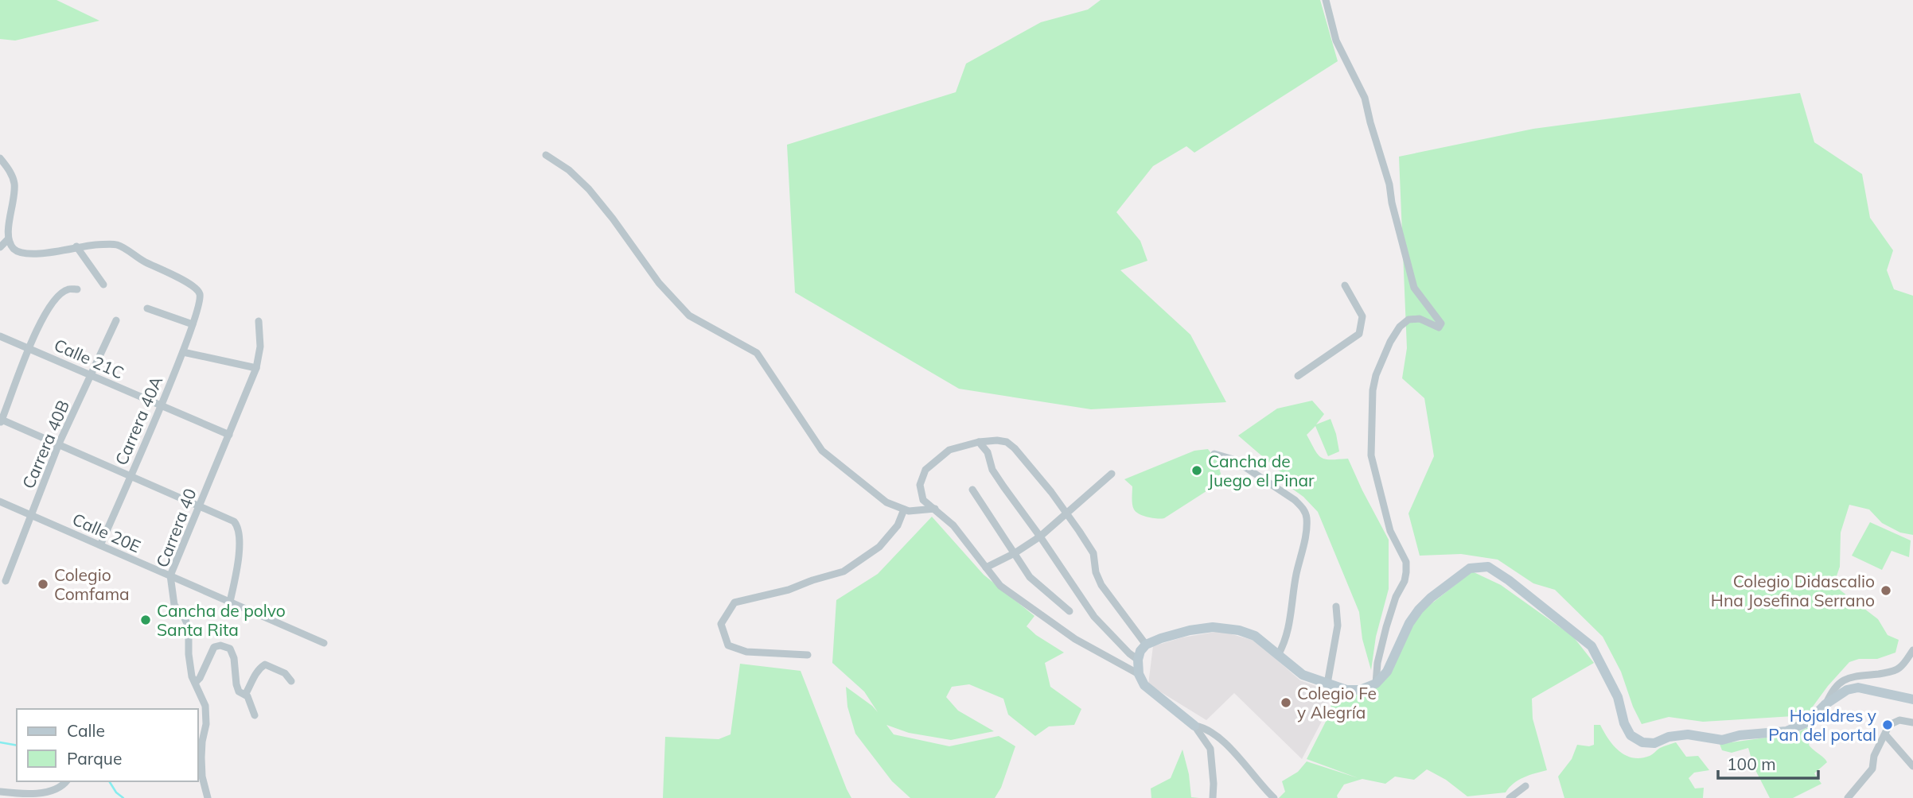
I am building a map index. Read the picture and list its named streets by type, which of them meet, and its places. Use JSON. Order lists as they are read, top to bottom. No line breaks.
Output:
{"streets":{"street":["Calle 21C","Carrera 40A","Carrera 40B","Carrera 40","Calle 20E"]},"crossings":[["Calle 21C","Carrera 40A"],["Calle 21C","Carrera 40B"],["Calle 21C","Carrera 40"],["Carrera 40A","Calle 20E"],["Carrera 40B","Calle 20E"],["Carrera 40","Calle 20E"]],"places":["Cancha de Juego el Pinar","Colegio Comfama","Colegio Didascalio Hna Josefina Serrano","Cancha de polvo Santa Rita","Colegio Fe y Alegría","Hojaldres y Pan del portal"],"legend":["Calle","Parque"],"scale_bar":"100 m"}
